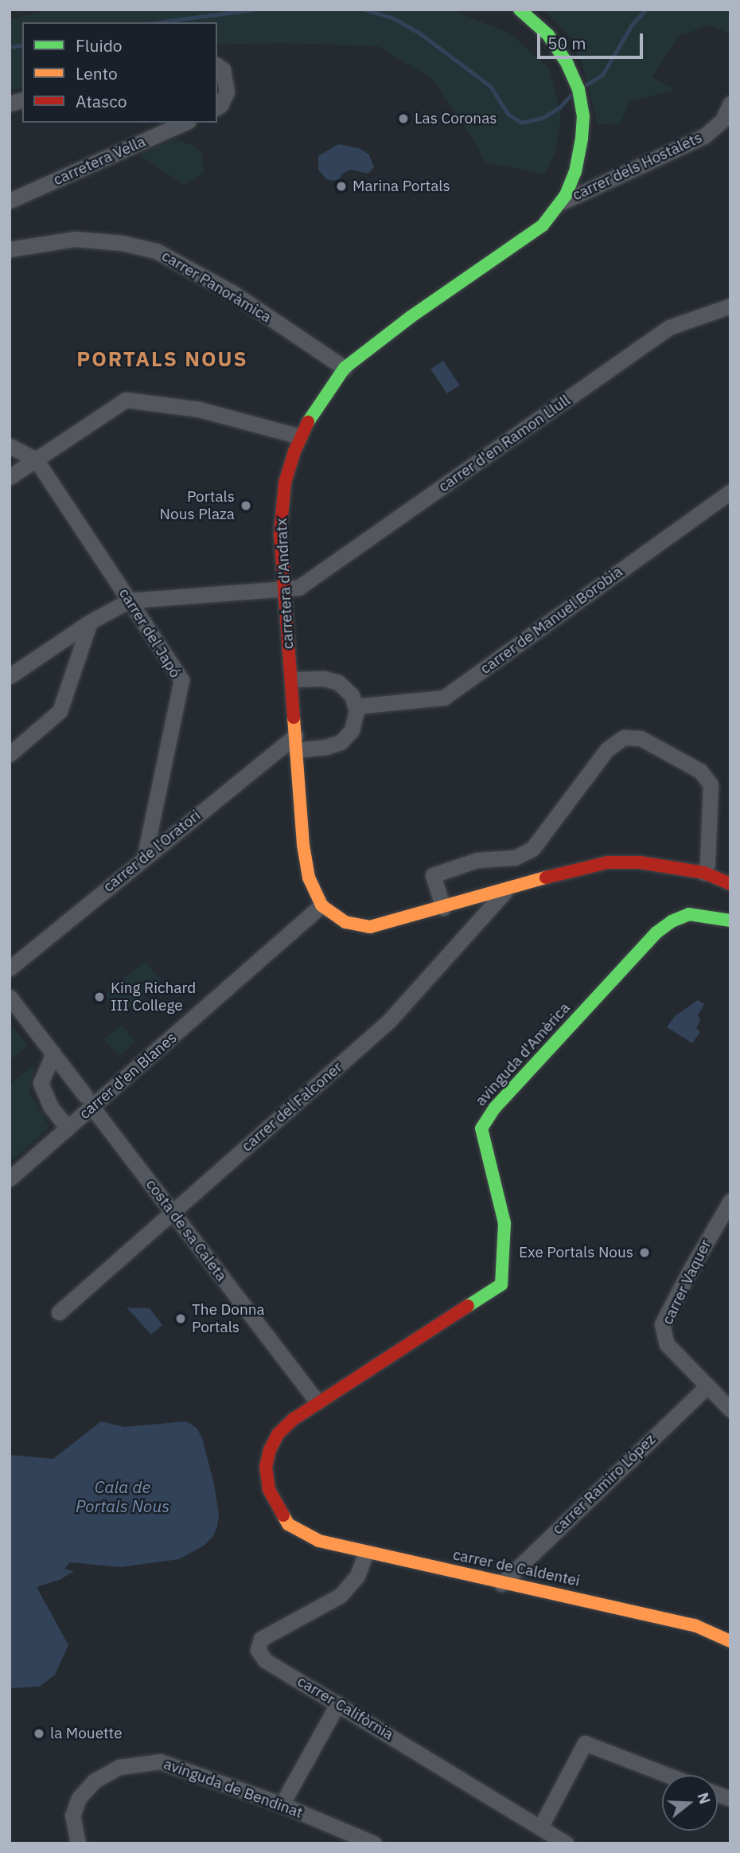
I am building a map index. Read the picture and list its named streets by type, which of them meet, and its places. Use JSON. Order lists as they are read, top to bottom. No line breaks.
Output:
{"streets":{"main road":["carretera d'Andratx","avinguda d'Amèrica","carrer de Caldentei"],"street":["carretera Vella","carrer dels Hostalets","carrer Panoràmica","carrer d'en Ramon Llull","carrer de Manuel Borobia","carrer del Japó","carrer de l'Oratori","carrer d'en Blanes","carrer del Falconer","costa de sa Caleta","carrer Vaquer","carrer Ramiro López","carrer Califòrnia","avinguda de Bendinat"]},"crossings":[["carrer dels Hostalets","carretera d'Andratx"],["carrer Panoràmica","carretera d'Andratx"],["carrer d'en Ramon Llull","carretera d'Andratx"],["carrer d'en Ramon Llull","carrer del Japó"],["carretera d'Andratx","carrer de Manuel Borobia"],["carretera d'Andratx","carrer de l'Oratori"],["carretera d'Andratx","carrer d'en Blanes"],["carrer de Manuel Borobia","carrer de l'Oratori"],["carrer del Japó","carrer de l'Oratori"],["avinguda d'Amèrica","costa de sa Caleta"],["avinguda d'Amèrica","carrer de Caldentei"],["carrer del Falconer","costa de sa Caleta"],["costa de sa Caleta","carrer de Caldentei"],["carrer Vaquer","carrer Ramiro López"],["carrer Ramiro López","carrer de Caldentei"],["carrer de Caldentei","carrer Califòrnia"]],"districts":["PORTALS NOUS"],"water":["Cala de Portals Nous"],"places":["Las Coronas","Marina Portals","Portals Nous Plaza","King Richard III College","Exe Portals Nous","The Donna Portals","la Mouette"],"legend":["Fluido","Lento","Atasco"],"scale_bar":"50 m","north":"right"}
